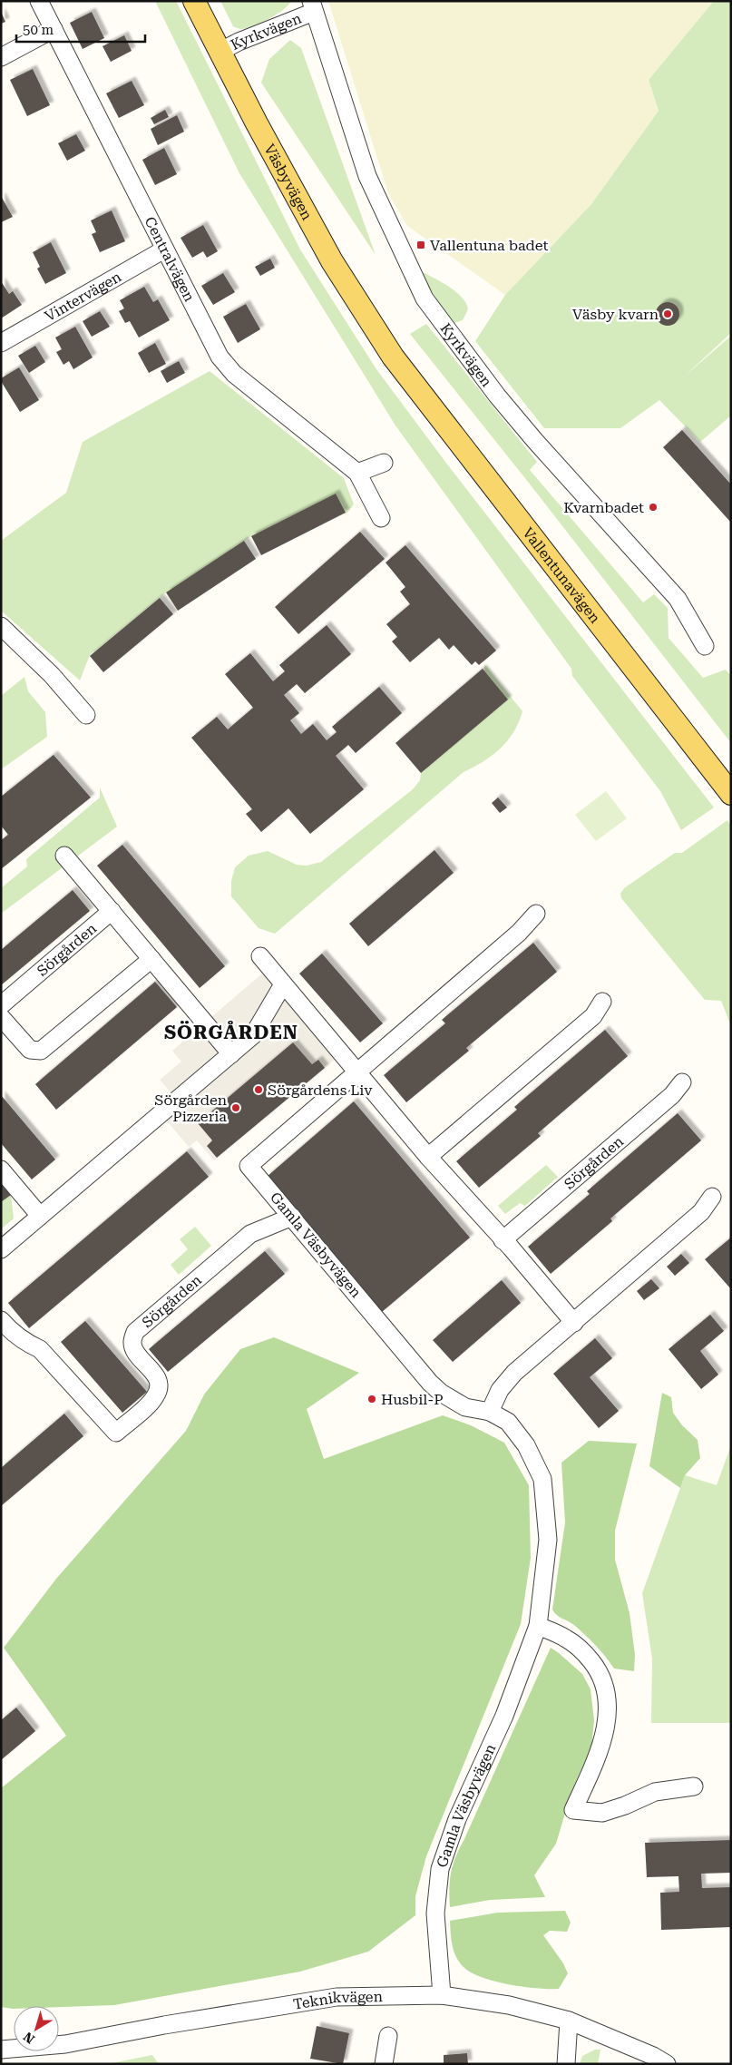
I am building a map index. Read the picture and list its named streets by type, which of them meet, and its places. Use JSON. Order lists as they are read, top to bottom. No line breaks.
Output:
{"streets":{"main road":["Väsbyvägen","Vallentunavägen"],"street":["Kyrkvägen","Centralvägen","Vintervägen","Sörgården","Gamla Väsbyvägen","Teknikvägen"]},"crossings":[["Kyrkvägen","Väsbyvägen"],["Väsbyvägen","Vallentunavägen"],["Centralvägen","Vintervägen"],["Sörgården","Gamla Väsbyvägen"],["Gamla Väsbyvägen","Teknikvägen"]],"districts":["SÖRGÅRDEN"],"places":{"transit":["Vallentuna badet"],"other":["Väsby kvarn","Kvarnbadet","Sörgårdens Liv","Sörgården Pizzeria","Husbil-P"]},"scale_bar":"50 m","north":"bottom left"}
